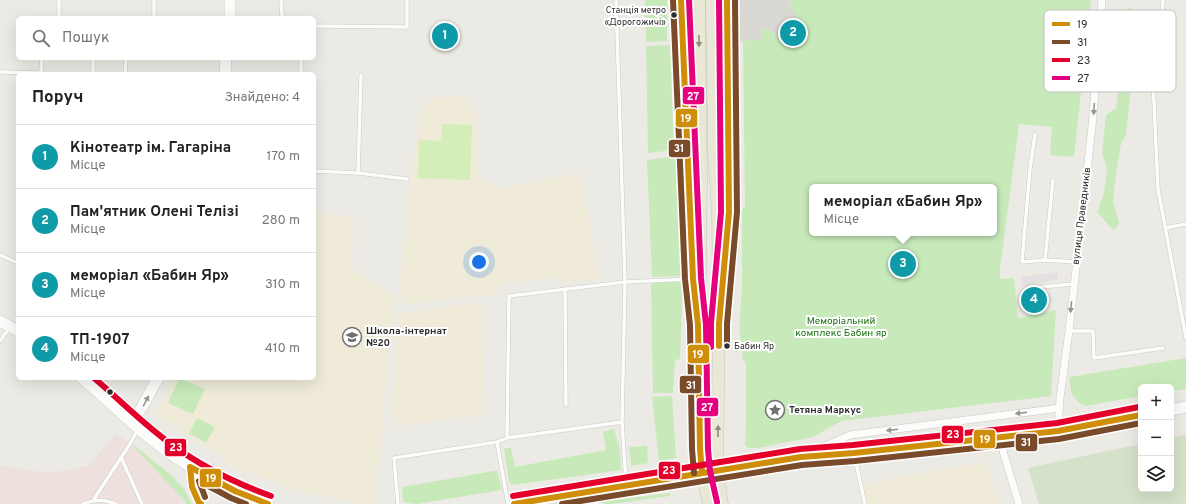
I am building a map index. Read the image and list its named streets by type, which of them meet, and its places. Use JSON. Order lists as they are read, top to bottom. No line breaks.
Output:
{"streets":{"street":["вулиця Праведників"]},"one_way":["вулиця Праведників"],"parks":["Меморіальний комплекс Бабин яр"],"places":{"other":["Станція метро «Дорогожичі»","Бабин Яр"],"school or university":["Школа-інтернат №20"],"place":["Тетяна Маркус"]},"lines":["transit line 19","transit line 31","transit line 27","transit line 23"],"legend":["19","31","23","27"],"page":{"search":"Пошук","pins":["2","1","3","4"],"heading":["Поруч","Знайдено: 4"],"list":[{"mark":"1","name":"Кінотеатр ім. Гагаріна","note":"Місце","value":"170 m"},{"mark":"2","name":"Пам'ятник Олені Телізі","note":"Місце","value":"280 m"},{"mark":"3","name":"меморіал «Бабин Яр»","note":"Місце","value":"310 m"},{"mark":"4","name":"ТП-1907","note":"Місце","value":"410 m"}],"popup":["меморіал «Бабин Яр»","Місце"],"map_buttons":["+","−"]}}
